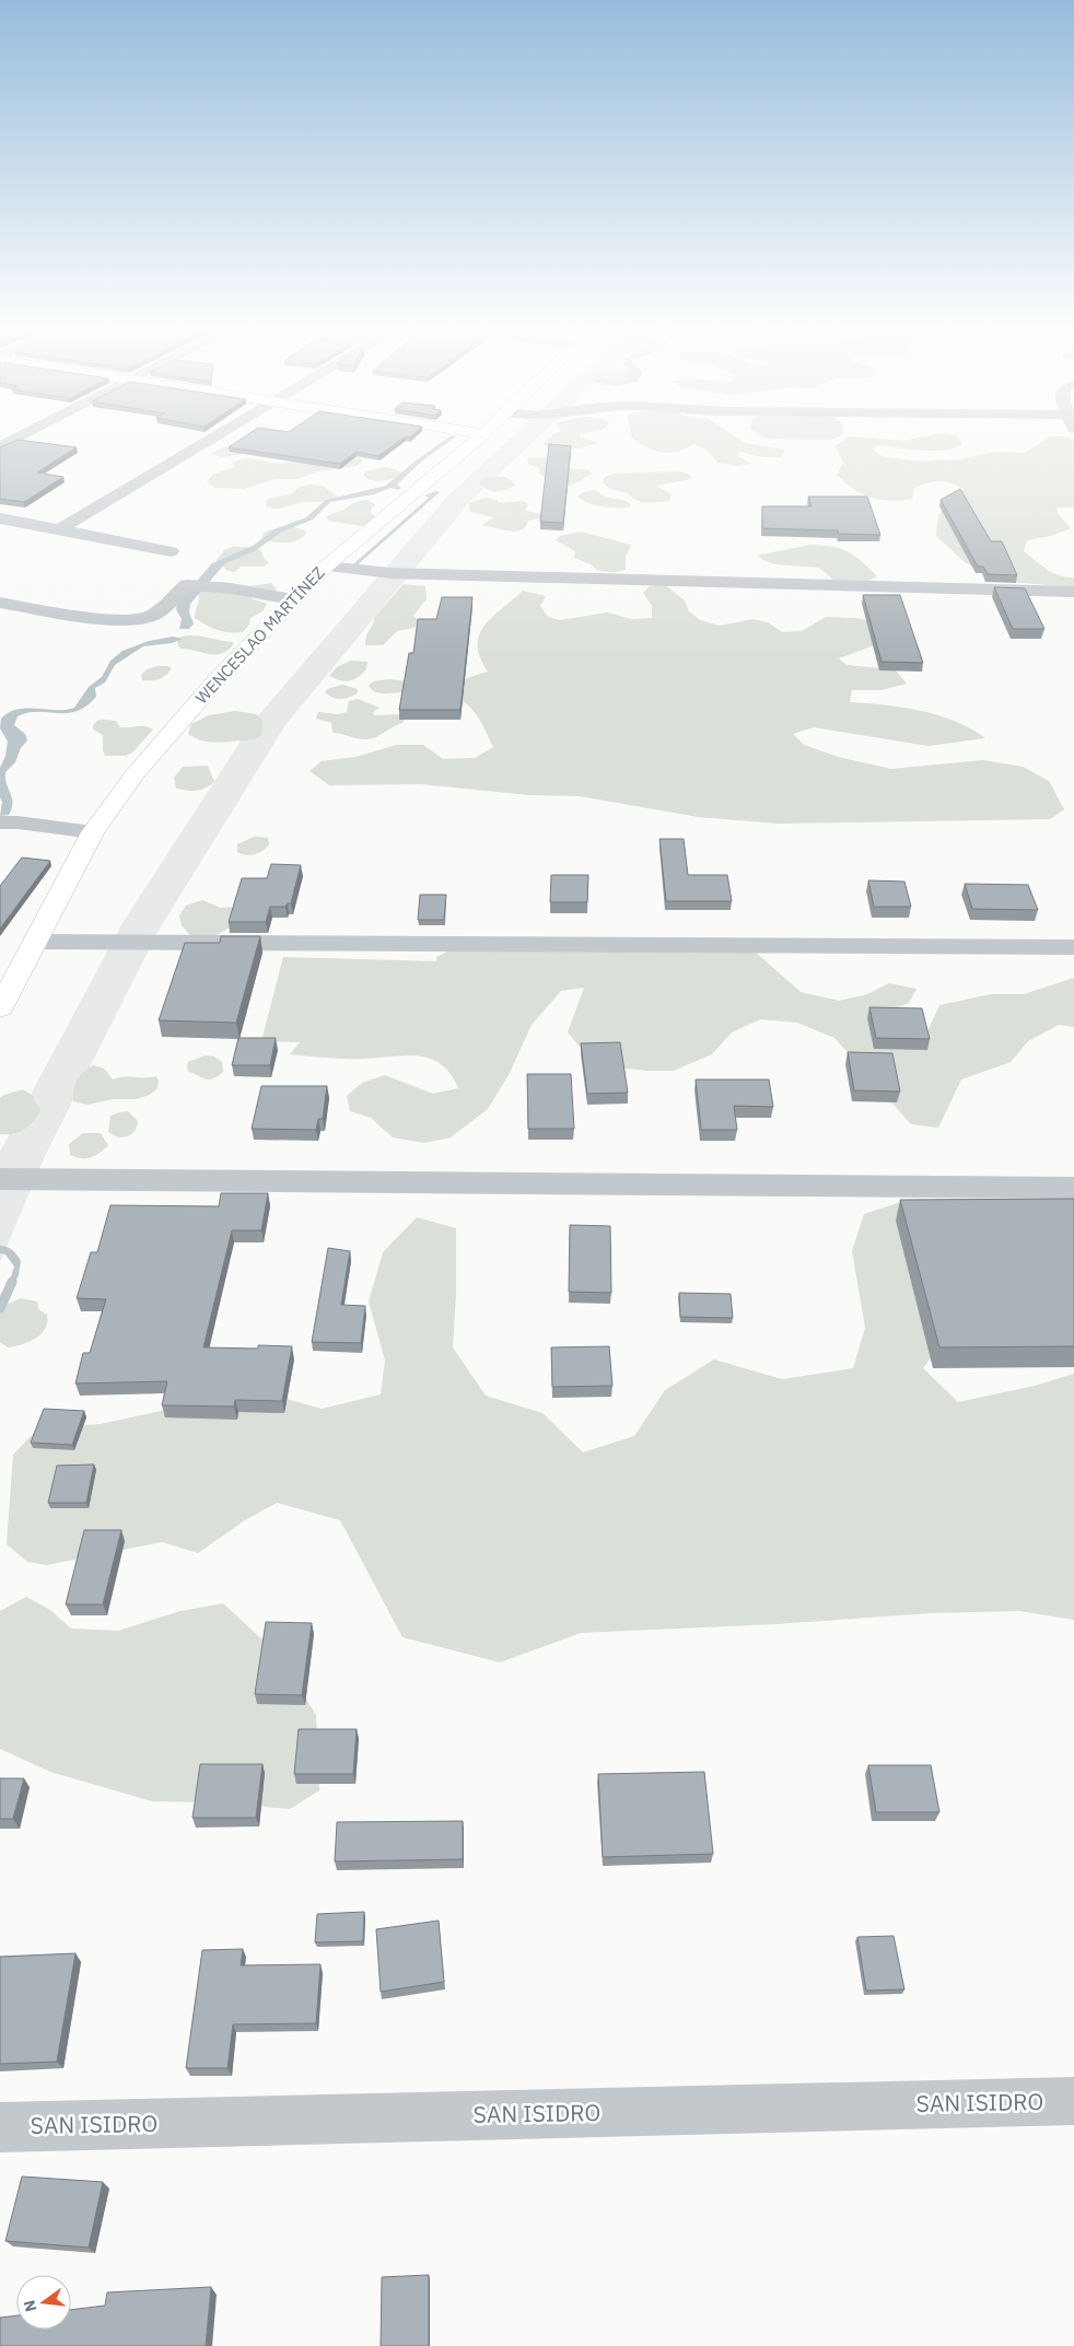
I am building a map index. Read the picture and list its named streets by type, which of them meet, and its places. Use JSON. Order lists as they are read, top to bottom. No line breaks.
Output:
{"streets":{"main road":["WENCESLAO MARTÍNEZ"],"street":["SAN ISIDRO"]},"north":"left"}
